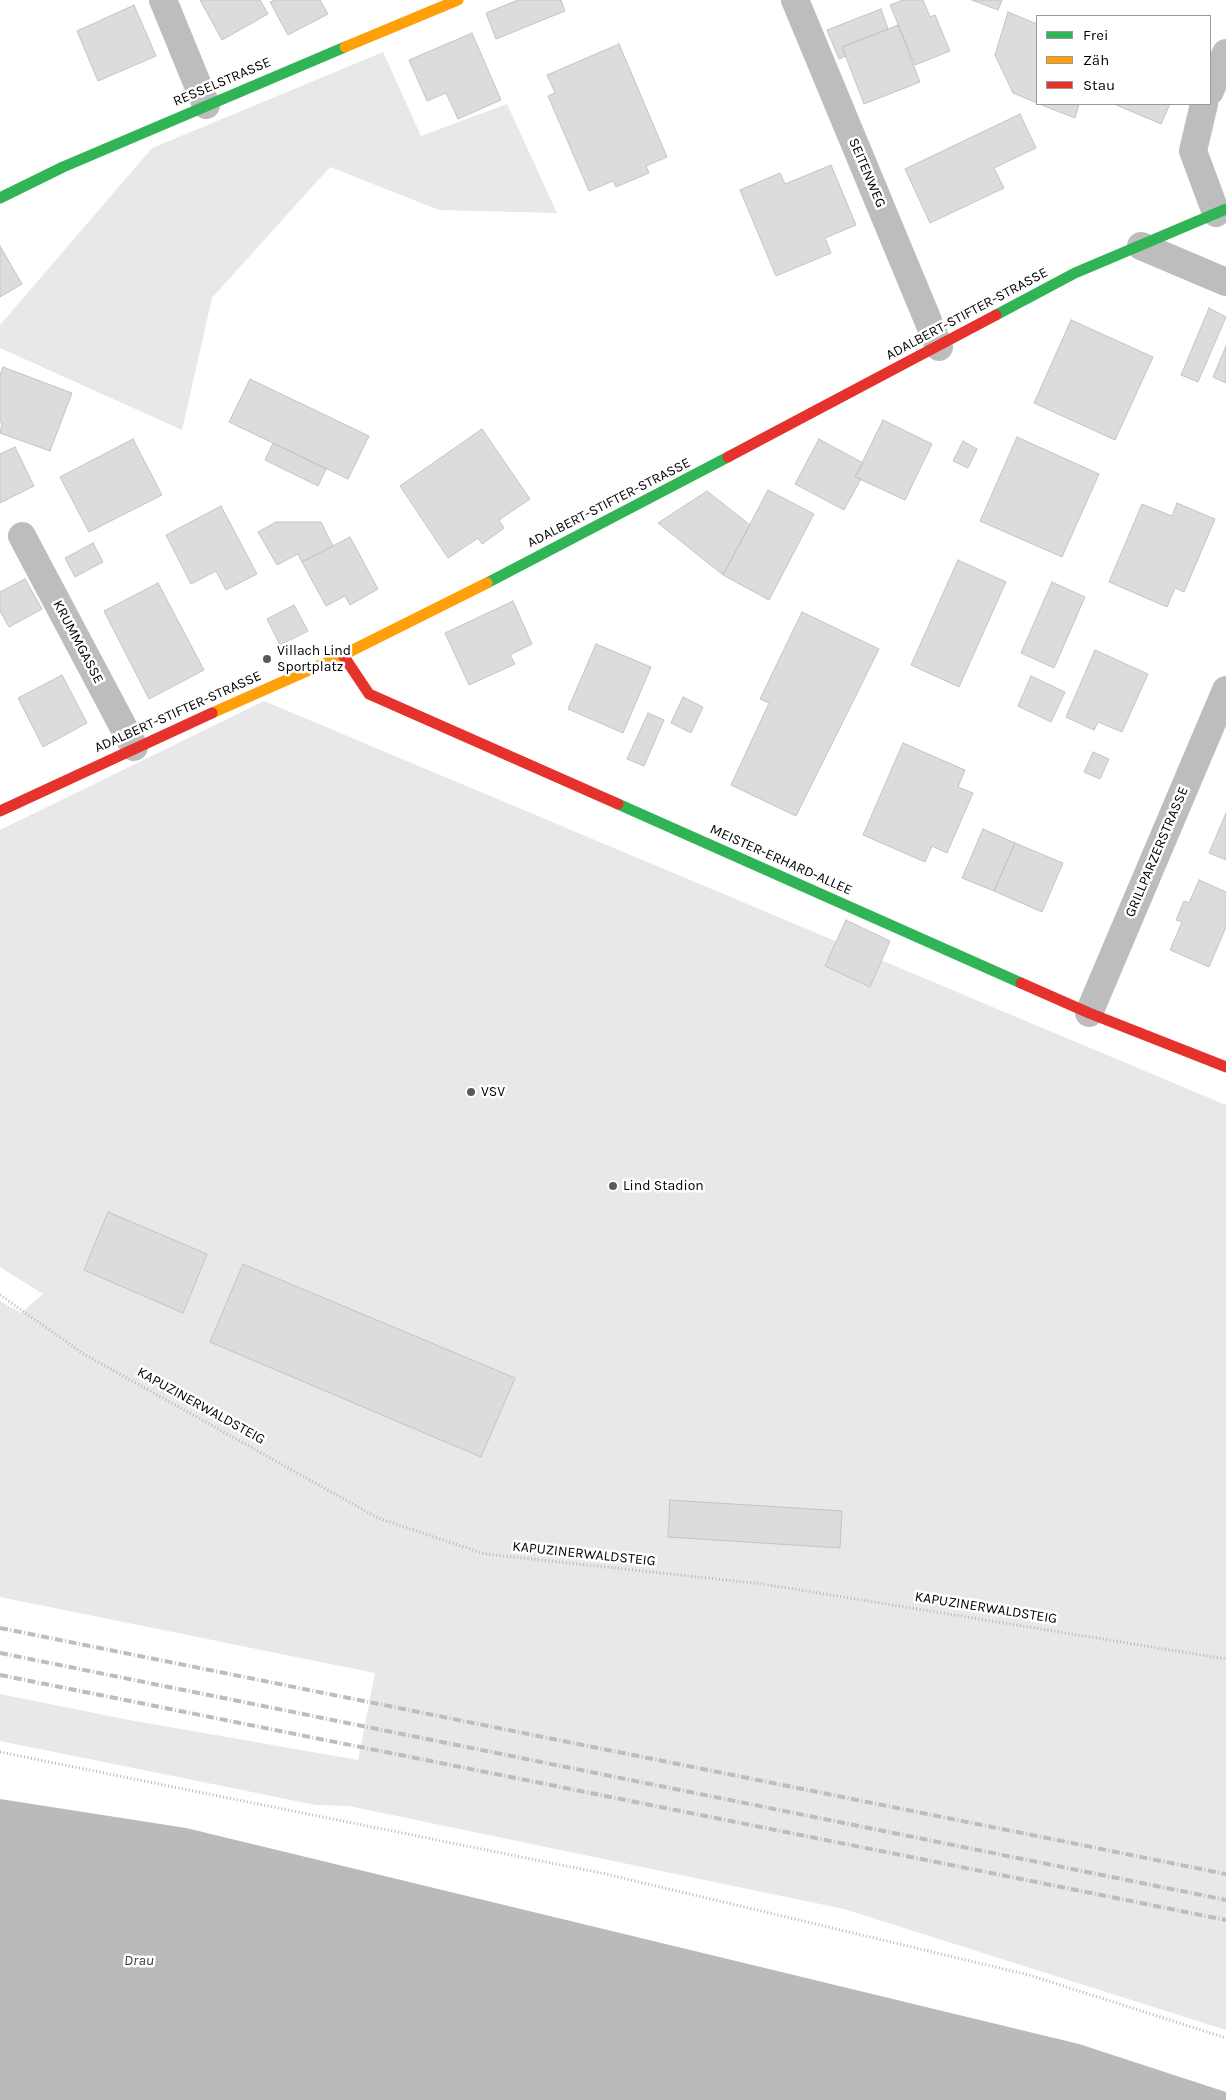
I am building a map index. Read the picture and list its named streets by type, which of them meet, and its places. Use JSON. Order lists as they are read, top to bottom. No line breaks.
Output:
{"streets":{"street":["RESSELSTRASSE","SEITENWEG","ADALBERT-STIFTER-STRASSE","KRUMMGASSE","GRILLPARZERSTRASSE","MEISTER-ERHARD-ALLEE"],"path":["KAPUZINERWALDSTEIG"]},"crossings":[["SEITENWEG","ADALBERT-STIFTER-STRASSE"],["ADALBERT-STIFTER-STRASSE","KRUMMGASSE"],["ADALBERT-STIFTER-STRASSE","MEISTER-ERHARD-ALLEE"],["GRILLPARZERSTRASSE","MEISTER-ERHARD-ALLEE"]],"water":["Drau"],"places":["Villach Lind Sportplatz","VSV","Lind Stadion"],"legend":["Frei","Zäh","Stau"]}
